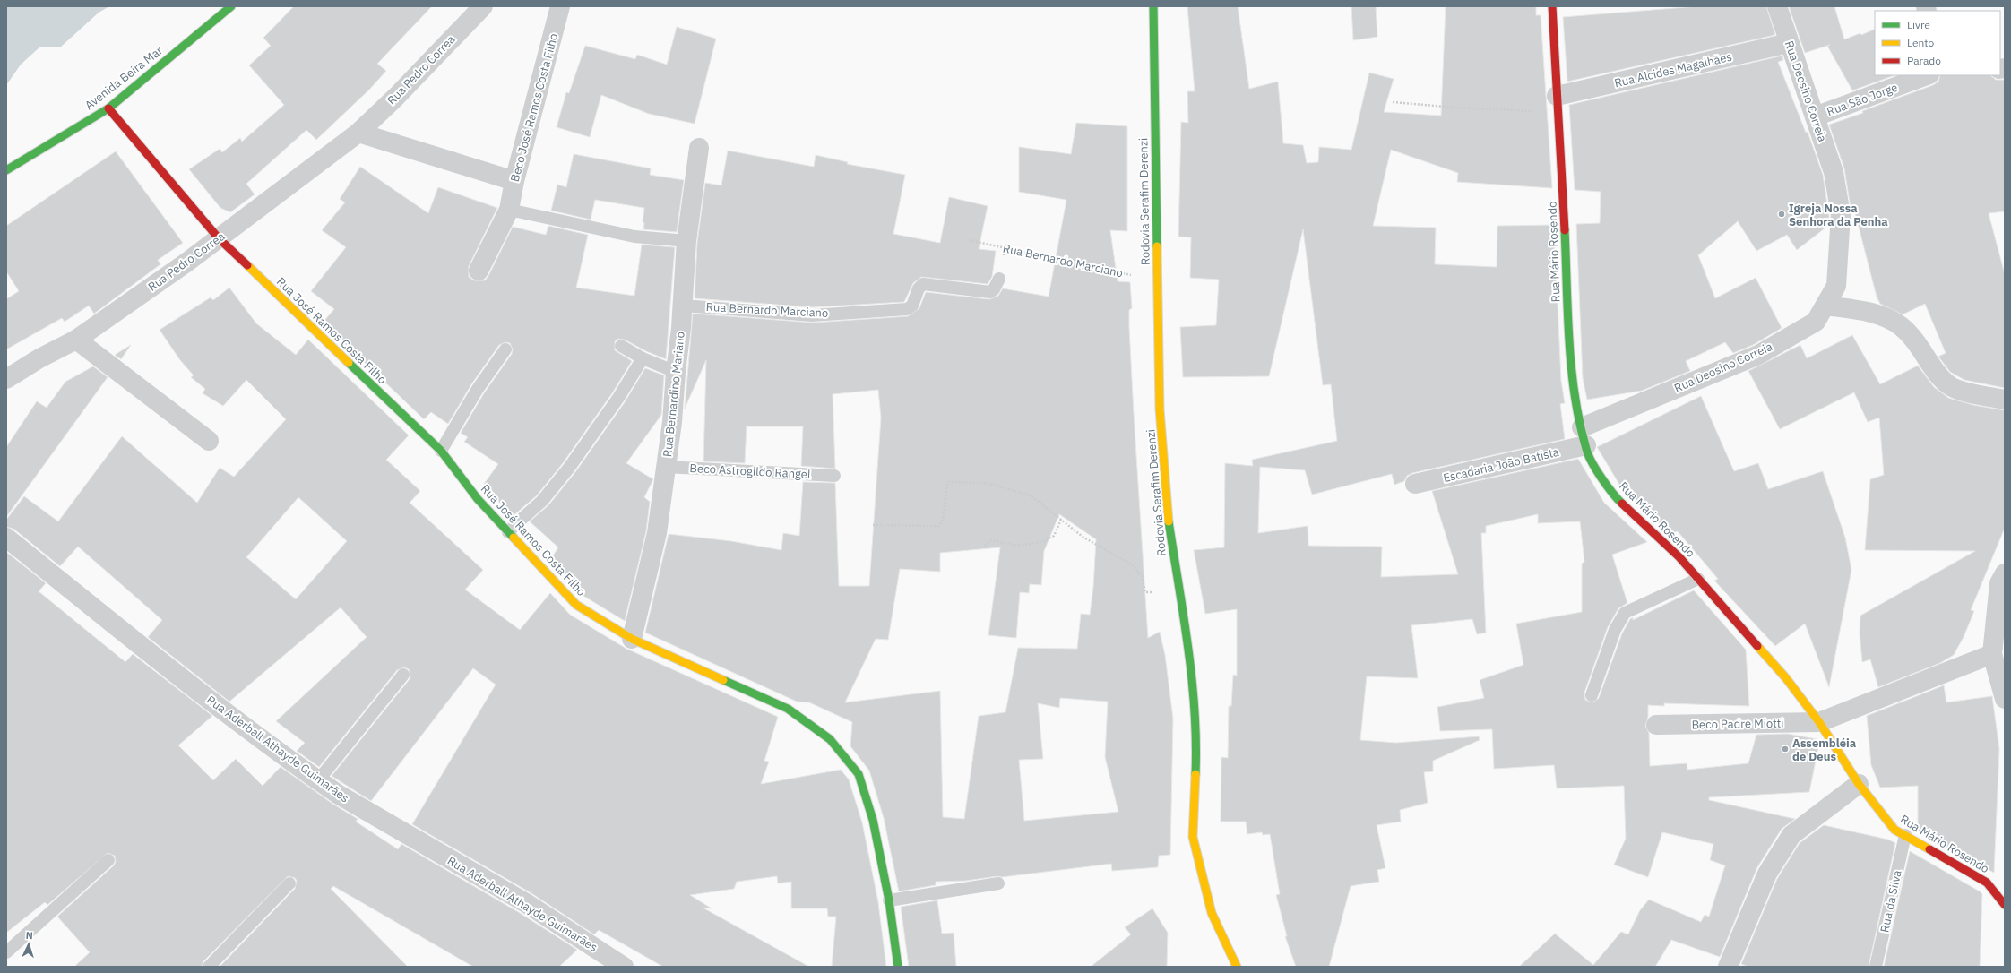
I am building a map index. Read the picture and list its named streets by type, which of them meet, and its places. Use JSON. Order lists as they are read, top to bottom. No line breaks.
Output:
{"streets":{"street":["Rua Pedro Correa","Rua Alcides Magalhães","Avenida Beira Mar","Rua Deosino Correia","Rua São Jorge","Beco José Ramos Costa Filho","Rodovia Serafim Derenzi","Rua Mário Rosendo","Rua José Ramos Costa Filho","Rua Bernardino Mariano","Escadaria João Batista","Beco Padre Miotti","Rua Aderball Athayde Guimarães"],"lane":["Rua Bernardo Marciano","Beco Astrogildo Rangel","Rua da Silva"]},"crossings":[["Rua Pedro Correa","Rua José Ramos Costa Filho"],["Rua Alcides Magalhães","Rua Deosino Correia"],["Rua Alcides Magalhães","Rua Mário Rosendo"],["Avenida Beira Mar","Rua José Ramos Costa Filho"],["Rua Deosino Correia","Rua São Jorge"],["Rua Deosino Correia","Rua Mário Rosendo"],["Rua Deosino Correia","Escadaria João Batista"],["Rodovia Serafim Derenzi","Rua Bernardo Marciano"],["Rua Mário Rosendo","Escadaria João Batista"],["Rua Mário Rosendo","Beco Padre Miotti"],["Rua Mário Rosendo","Rua da Silva"],["Rua Bernardo Marciano","Rua Bernardino Mariano"],["Rua José Ramos Costa Filho","Rua Bernardino Mariano"],["Rua Bernardino Mariano","Beco Astrogildo Rangel"]],"places":["Igreja Nossa Senhora da Penha","Assembléia de Deus"],"legend":["Livre","Lento","Parado"],"north":"top"}
